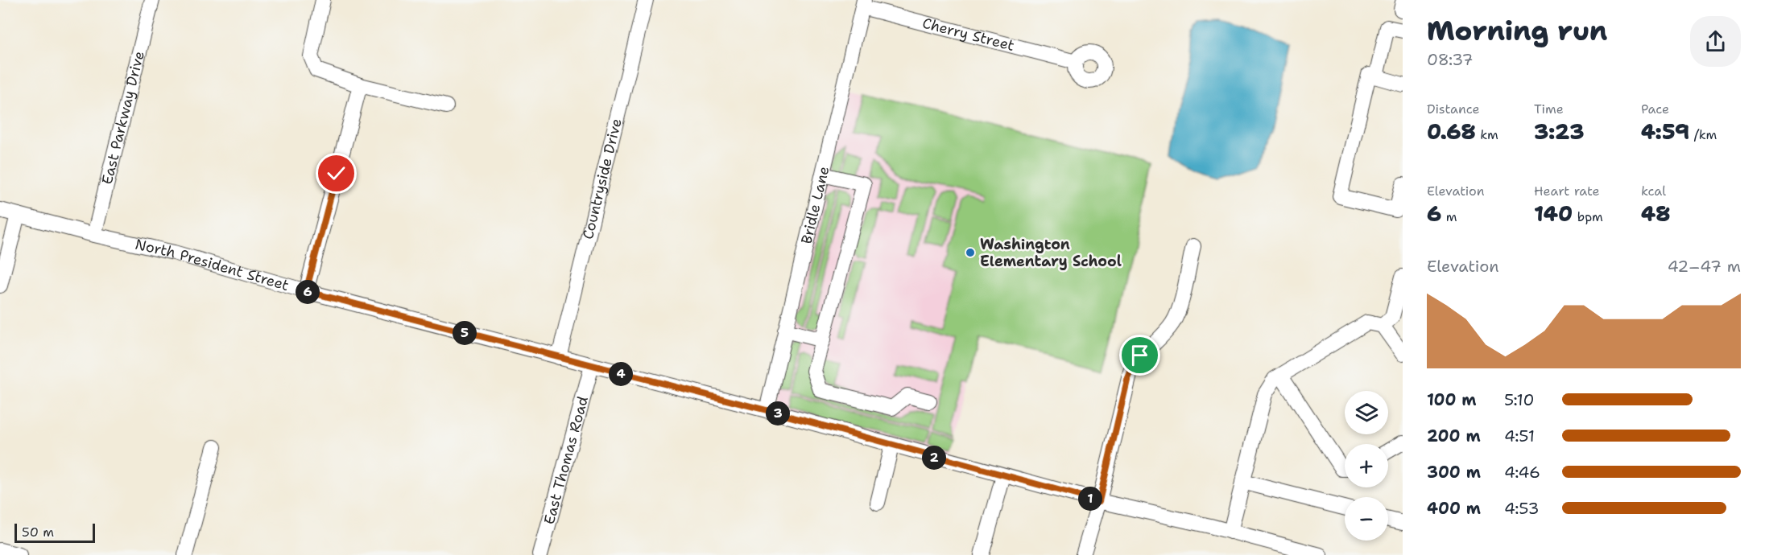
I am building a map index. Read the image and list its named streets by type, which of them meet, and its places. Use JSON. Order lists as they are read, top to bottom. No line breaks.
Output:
{"streets":{"street":["Cherry Street","East Parkway Drive","Countryside Drive","Bridle Lane","North President Street","East Thomas Road"]},"crossings":[["Cherry Street","Bridle Lane"],["East Parkway Drive","North President Street"],["Countryside Drive","North President Street"],["Bridle Lane","North President Street"],["North President Street","East Thomas Road"]],"places":["Washington Elementary School"],"scale_bar":"50 m","page":{"heading":["Morning run","08:37"],"stats":[["Distance","0.68 km"],["Time","3:23"],["Pace","4:59 /km"],["Elevation","6 m"],["Heart rate","140 bpm"],["kcal","48"]],"chart":["Elevation","42–47 m"],"pins":["6","5","4","3","2","1"],"list":[{"name":"100 m","note":"5:10"},{"name":"200 m","note":"4:51"},{"name":"300 m","note":"4:46"},{"name":"400 m","note":"4:53"}],"map_buttons":["+","−"],"scale":"50 m"}}
